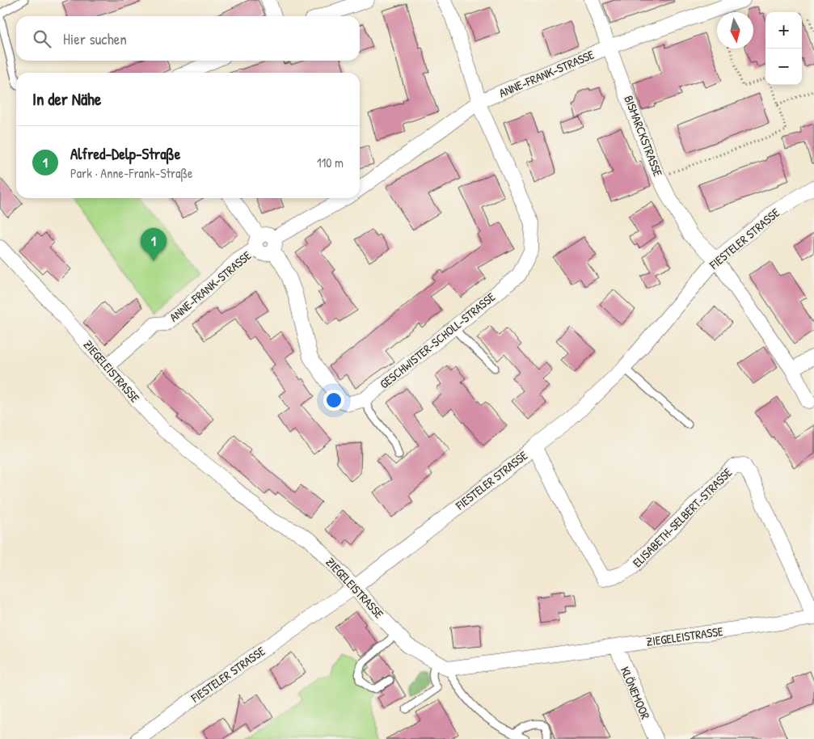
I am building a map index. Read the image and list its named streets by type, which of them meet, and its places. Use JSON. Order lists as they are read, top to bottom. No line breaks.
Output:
{"streets":{"street":["ANNE-FRANK-STRASSE","BISMARCKSTRASSE","FIESTELER STRASSE","GESCHWISTER-SCHOLL-STRASSE","ZIEGELEISTRASSE","ELISABETH-SELBERT-STRASSE","KLÖNEMOOR"]},"crossings":[["ANNE-FRANK-STRASSE","BISMARCKSTRASSE"],["ANNE-FRANK-STRASSE","GESCHWISTER-SCHOLL-STRASSE"],["ANNE-FRANK-STRASSE","ZIEGELEISTRASSE"],["BISMARCKSTRASSE","FIESTELER STRASSE"],["FIESTELER STRASSE","ZIEGELEISTRASSE"],["FIESTELER STRASSE","ELISABETH-SELBERT-STRASSE"],["ZIEGELEISTRASSE","ELISABETH-SELBERT-STRASSE"],["ZIEGELEISTRASSE","KLÖNEMOOR"]],"north":"bottom","page":{"map_buttons":["+","−"],"search":"Hier suchen","heading":"In der Nähe","list":[{"mark":"1","name":"Alfred-Delp-Straße","note":"Park · Anne-Frank-Straße","value":"110 m"}],"pins":"1"}}
